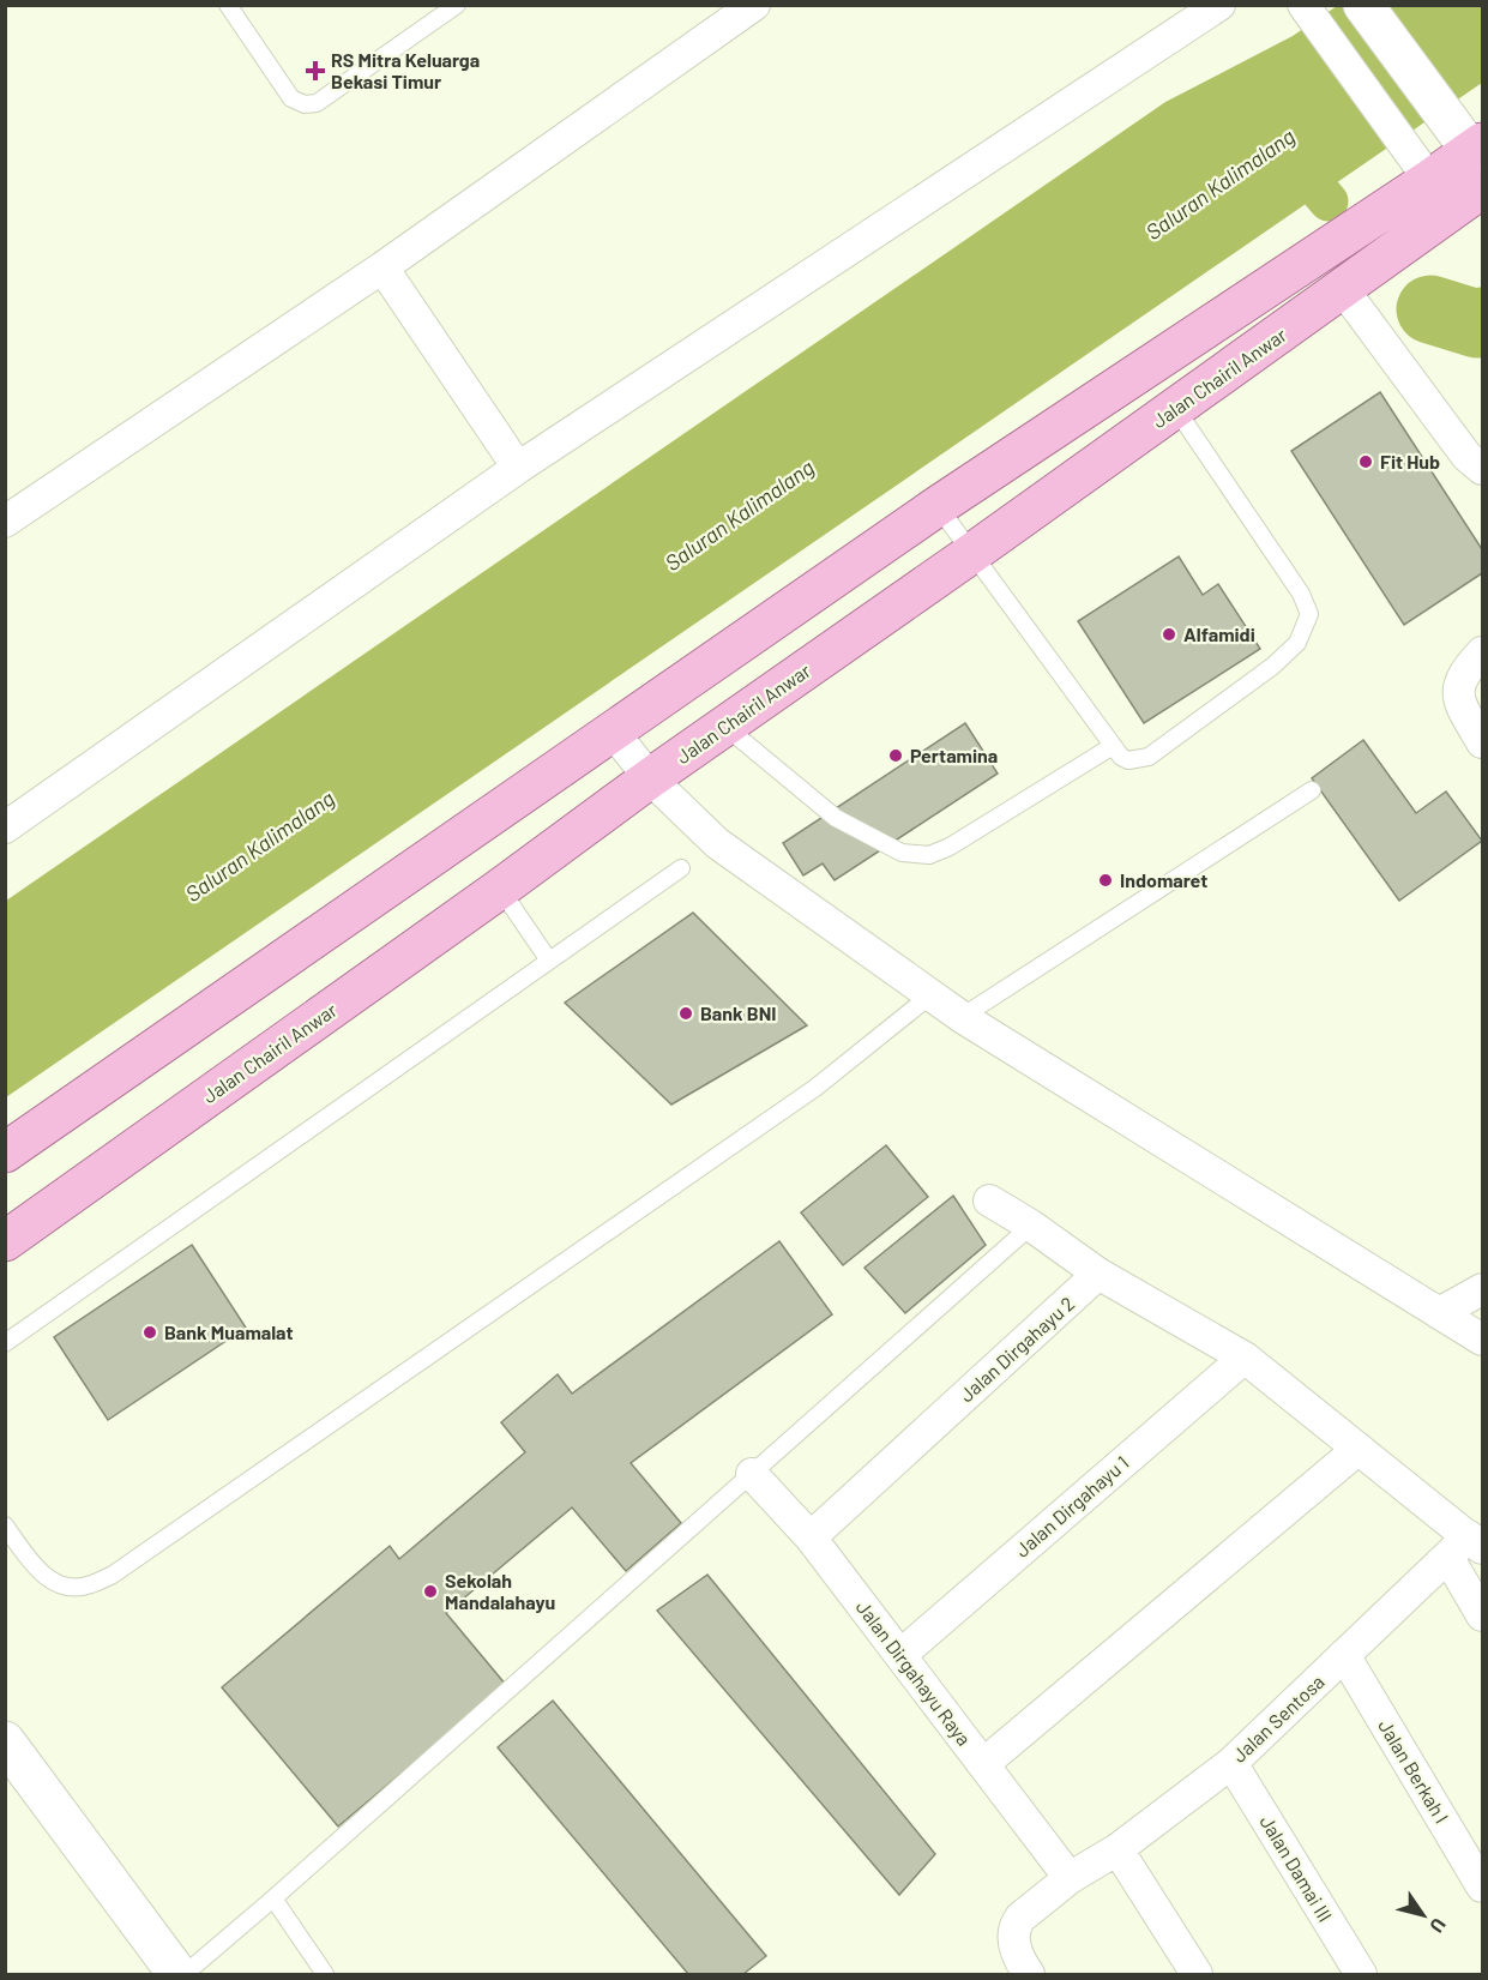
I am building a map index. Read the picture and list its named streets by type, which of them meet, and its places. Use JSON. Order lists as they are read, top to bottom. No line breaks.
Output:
{"streets":{"main road":["Jalan Chairil Anwar"],"street":["Jalan Dirgahayu 2","Jalan Dirgahayu 1","Jalan Dirgahayu Raya","Jalan Sentosa","Jalan Berkah I","Jalan Damai III"]},"crossings":[["Jalan Dirgahayu 2","Jalan Dirgahayu Raya"],["Jalan Dirgahayu 1","Jalan Dirgahayu Raya"],["Jalan Dirgahayu Raya","Jalan Sentosa"],["Jalan Sentosa","Jalan Berkah I"],["Jalan Sentosa","Jalan Damai III"]],"water":["Saluran Kalimalang"],"places":{"health":["RS Mitra Keluarga Bekasi Timur"],"other":["Fit Hub","Alfamidi","Pertamina","Indomaret","Bank BNI","Bank Muamalat","Sekolah Mandalahayu"]},"north":"bottom right"}
